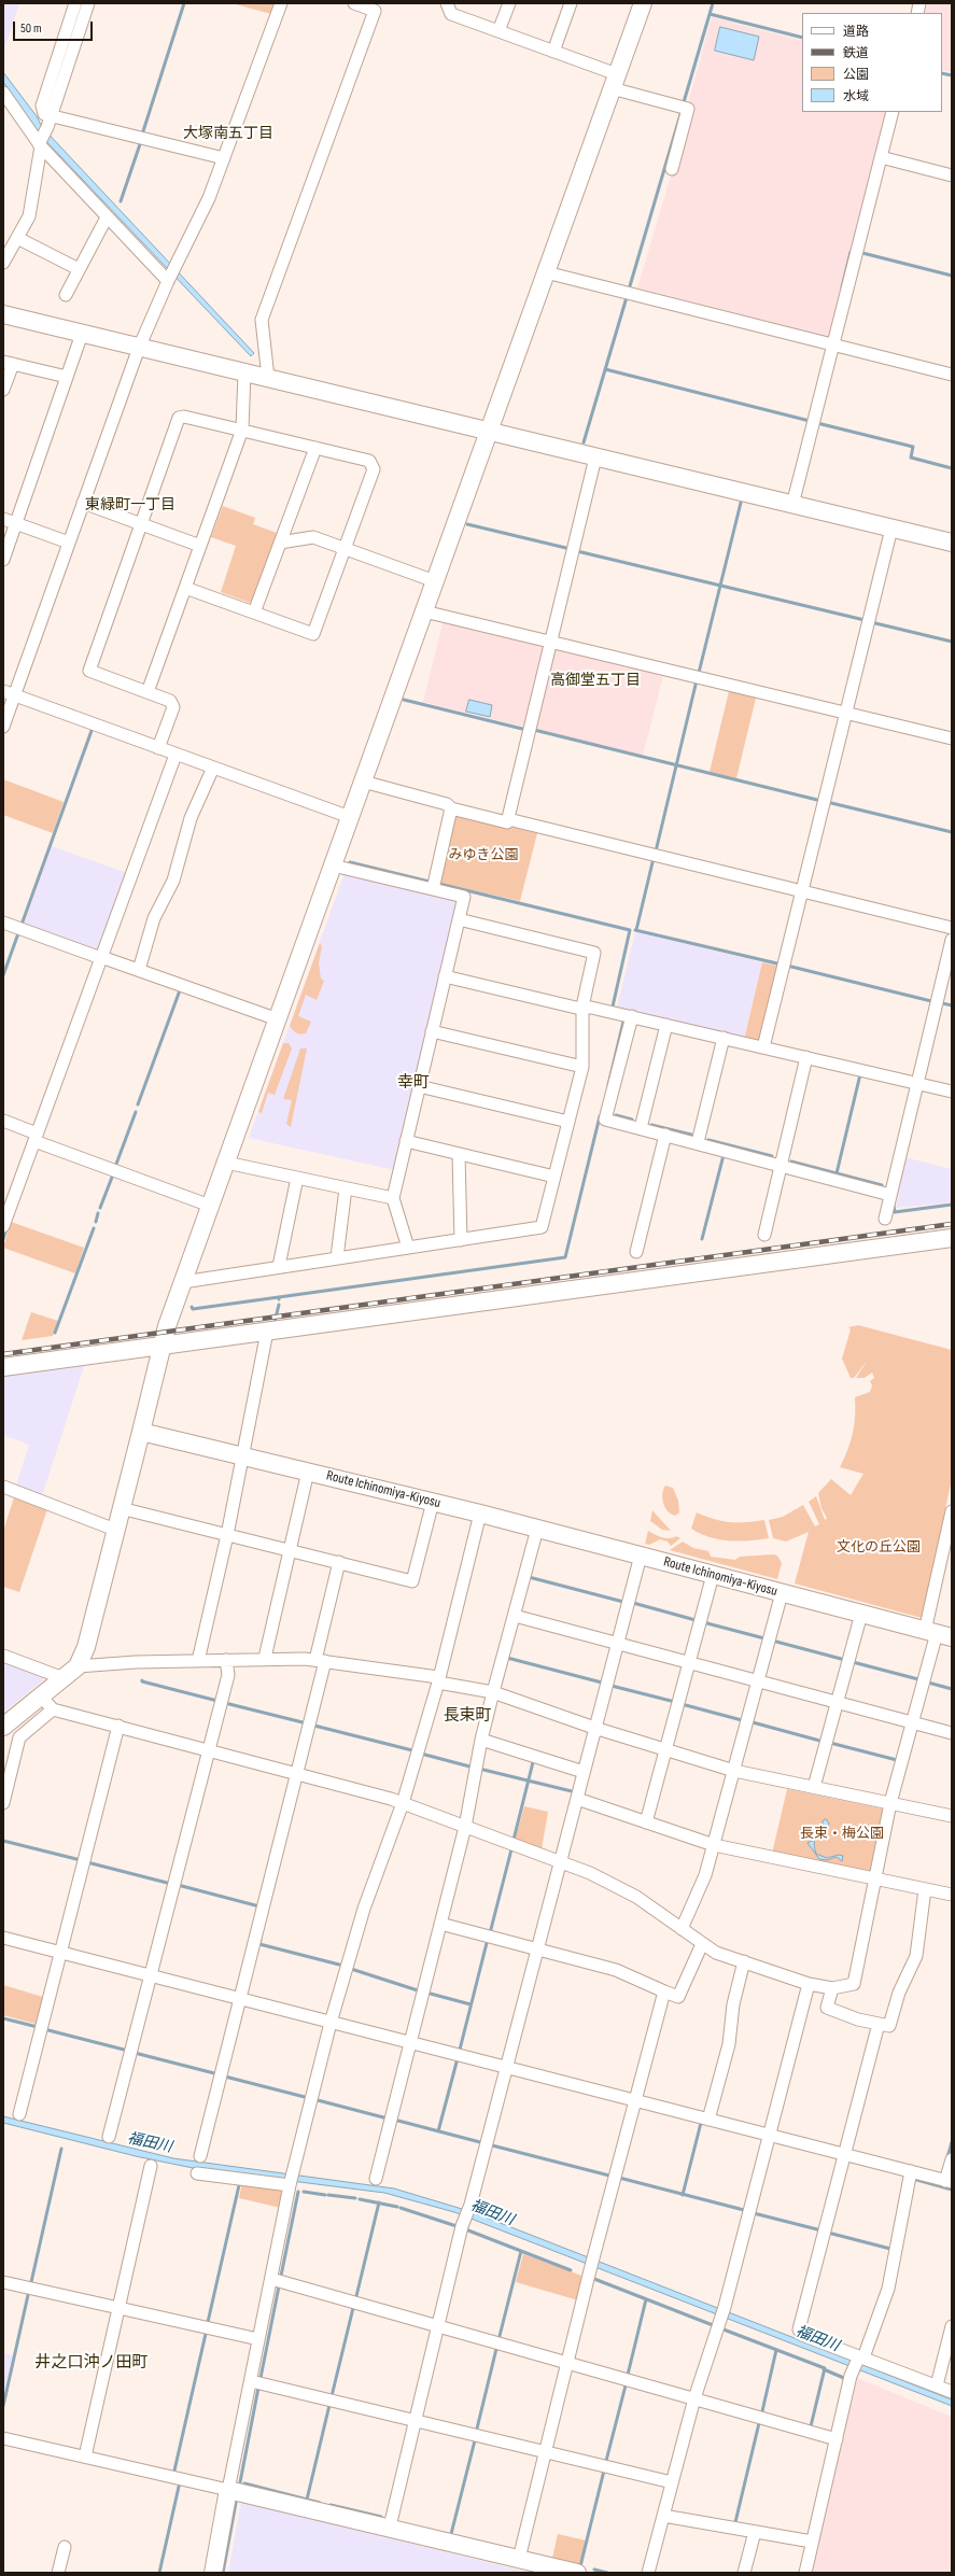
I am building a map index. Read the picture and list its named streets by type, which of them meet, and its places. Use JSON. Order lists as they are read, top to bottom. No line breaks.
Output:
{"streets":{"street":["Route Ichinomiya-Kiyosu"]},"districts":["大塚南五丁目","東緑町一丁目","高御堂五丁目","幸町","長束町","井之口沖ノ田町"],"water":["福田川"],"parks":["みゆき公園","文化の丘公園","長束・梅公園"],"legend":["道路","鉄道","公園","水域"],"scale_bar":"50 m"}
